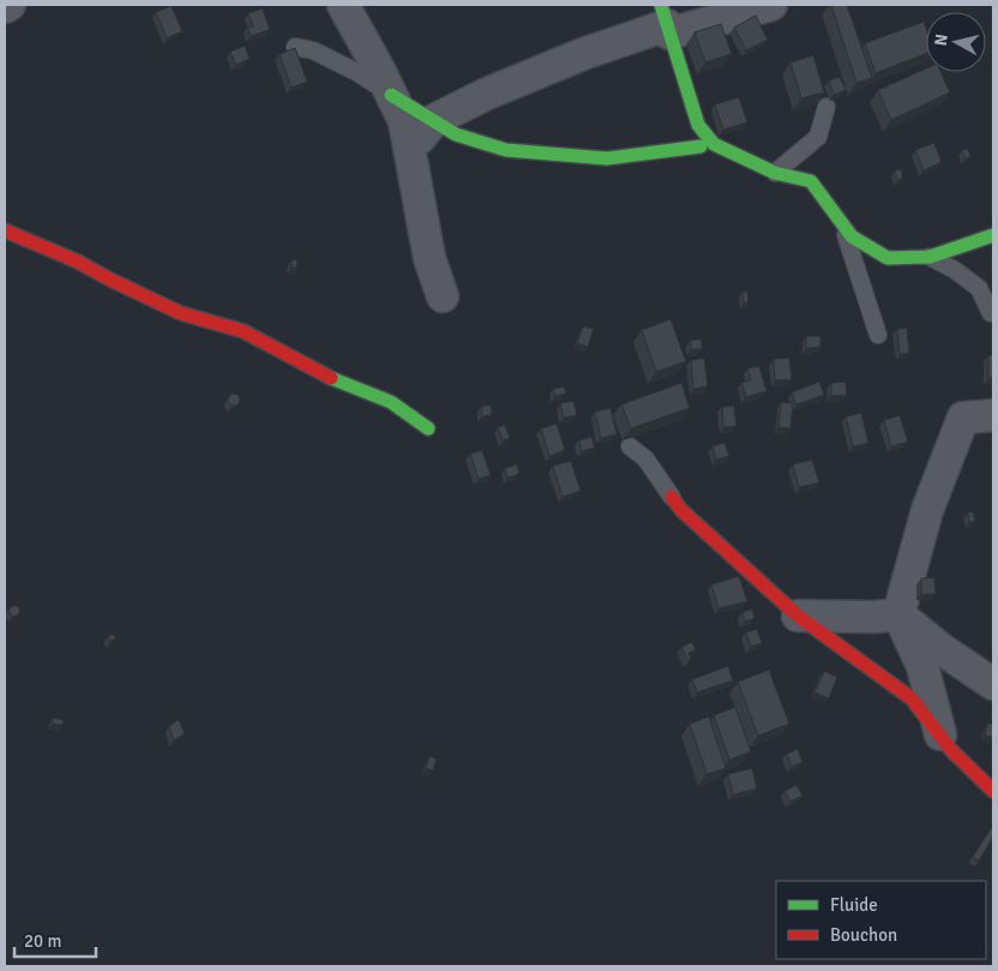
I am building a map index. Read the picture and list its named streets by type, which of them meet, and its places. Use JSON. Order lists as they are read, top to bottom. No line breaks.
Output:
{"legend":["Fluide","Bouchon"],"scale_bar":"20 m","north":"left"}
